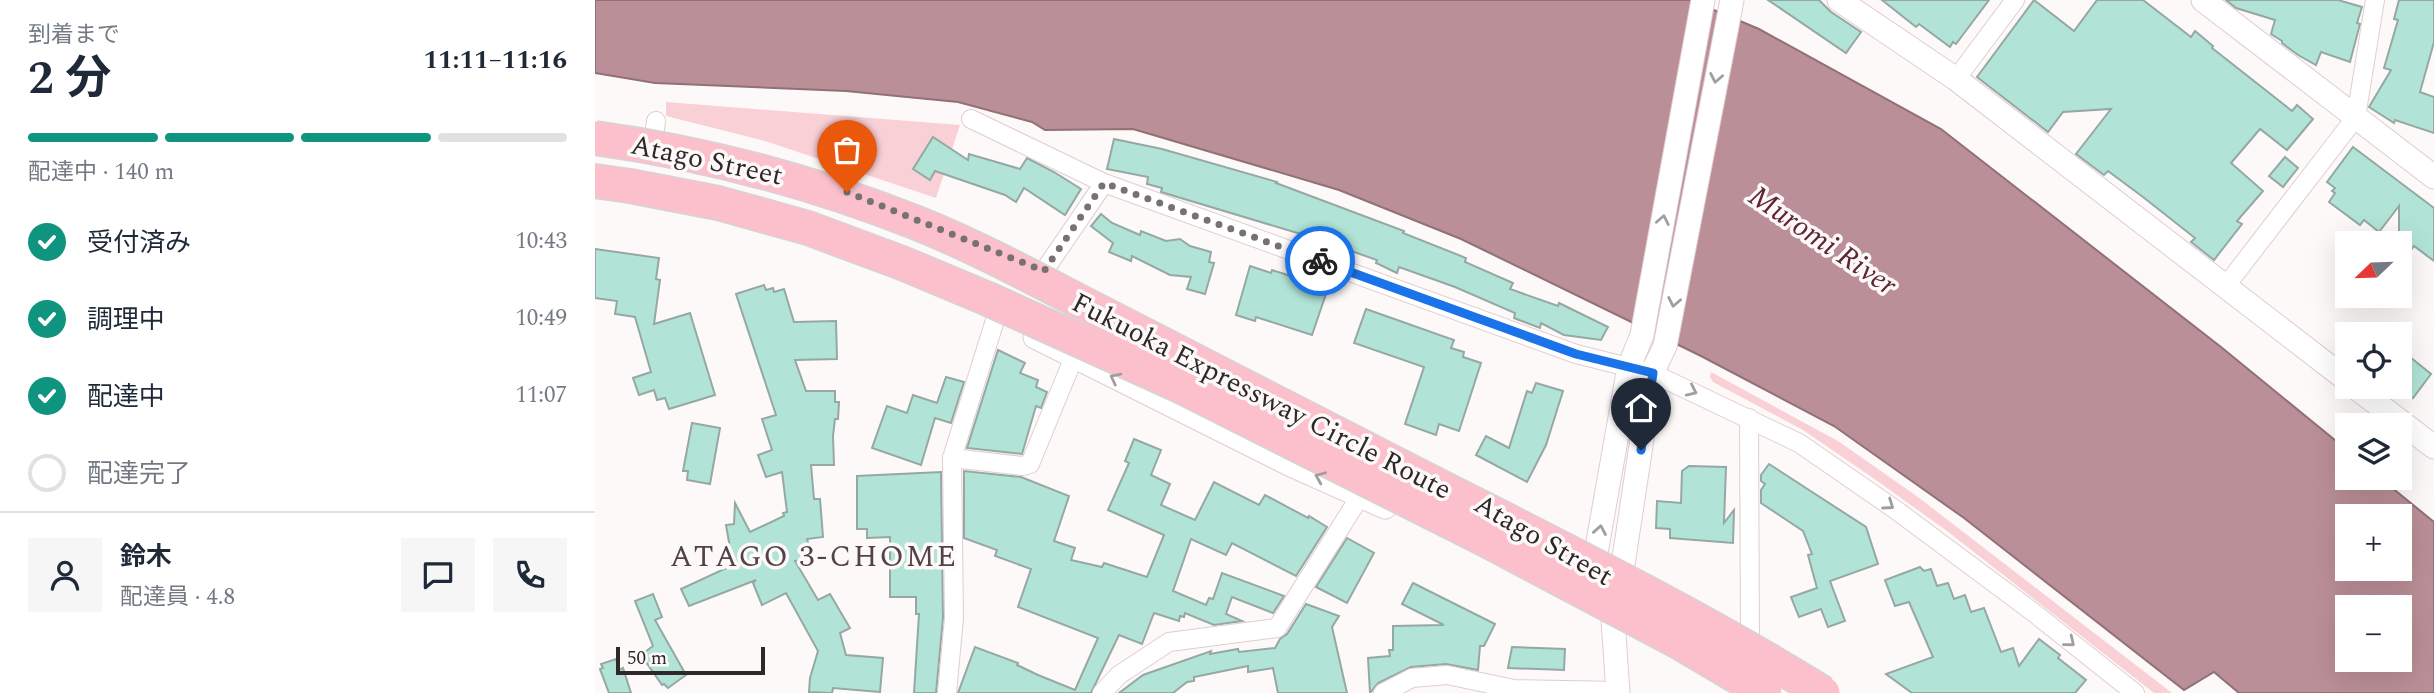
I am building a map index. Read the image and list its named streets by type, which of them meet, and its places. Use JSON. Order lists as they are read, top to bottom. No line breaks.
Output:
{"streets":{"highway":["Fukuoka Expressway Circle Route"],"street":["Atago Street"]},"crossings":[["Atago Street","Fukuoka Expressway Circle Route"]],"districts":["ATAGO 3-CHOME"],"water":["Muromi River"],"scale_bar":"50 m","north":"bottom left","page":{"heading":["2 分","到着まで","11:11–11:16"],"panel":["鈴木","配達員 · 4.8"],"bar":"配達中 · 140 m","list":[["受付済み","10:43"],["調理中","10:49"],["配達中","11:07"],"配達完了"],"map_buttons":["+","−"],"scale":"50 m"}}
